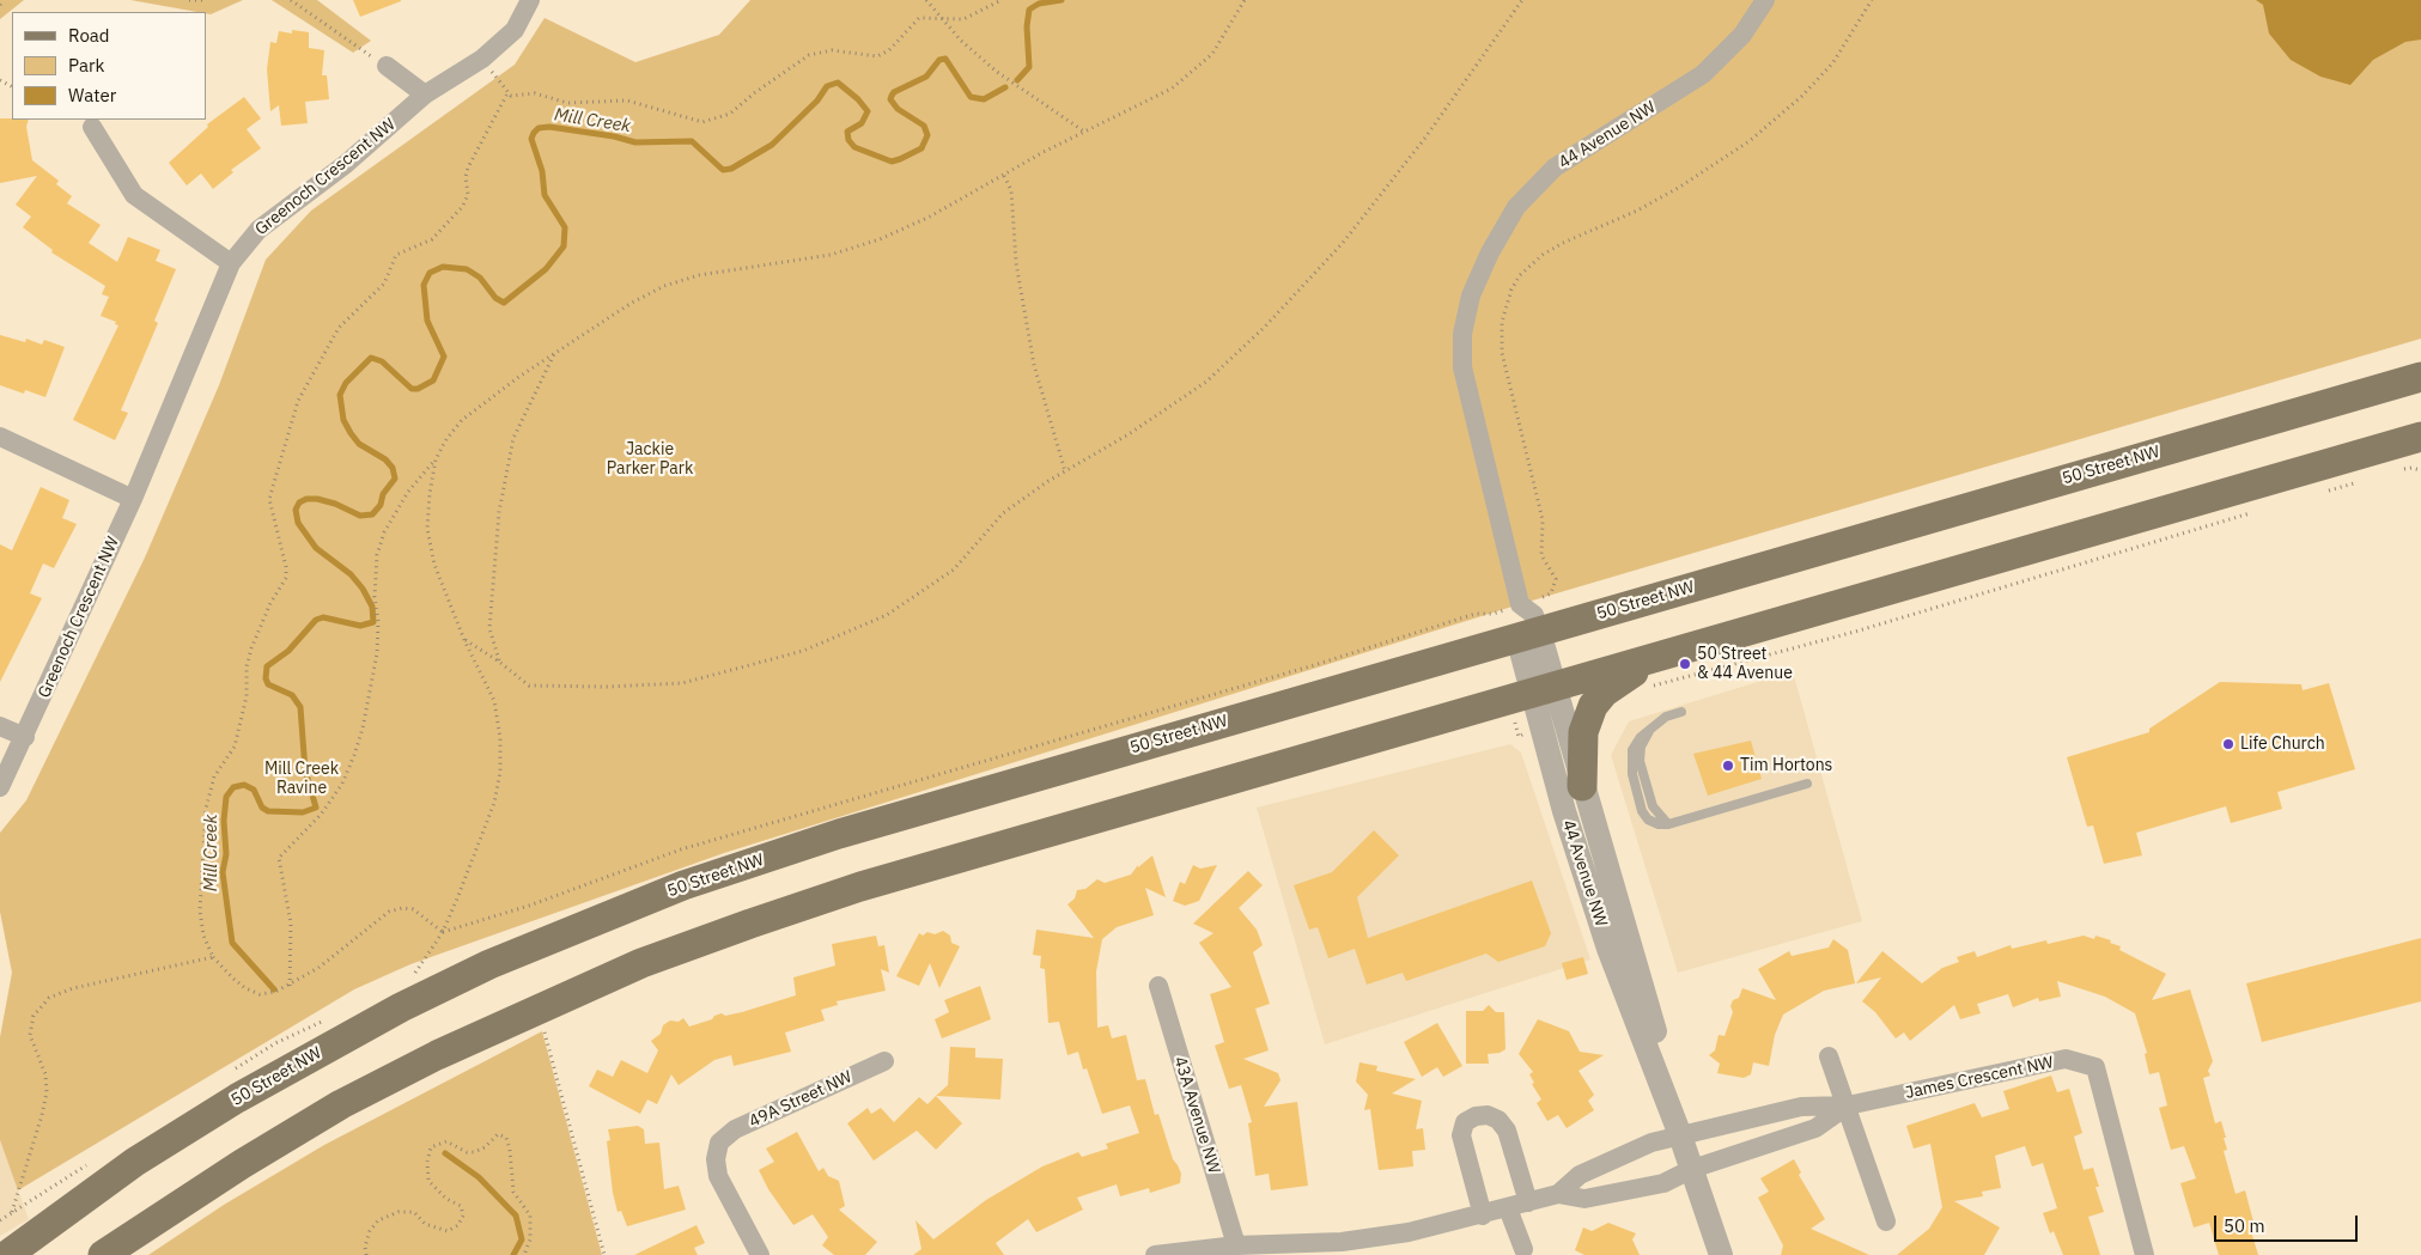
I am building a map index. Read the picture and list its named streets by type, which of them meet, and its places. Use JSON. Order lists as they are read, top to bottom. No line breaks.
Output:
{"streets":{"main road":["50 Street NW"],"street":["44 Avenue NW","Greenoch Crescent NW","James Crescent NW","49A Street NW","43A Avenue NW"]},"crossings":[["44 Avenue NW","50 Street NW"],["44 Avenue NW","James Crescent NW"]],"water":["Mill Creek"],"parks":["Jackie Parker Park","Mill Creek Ravine"],"places":["50 Street & 44 Avenue","Life Church","Tim Hortons"],"legend":["Road","Park","Water"],"scale_bar":"50 m"}
